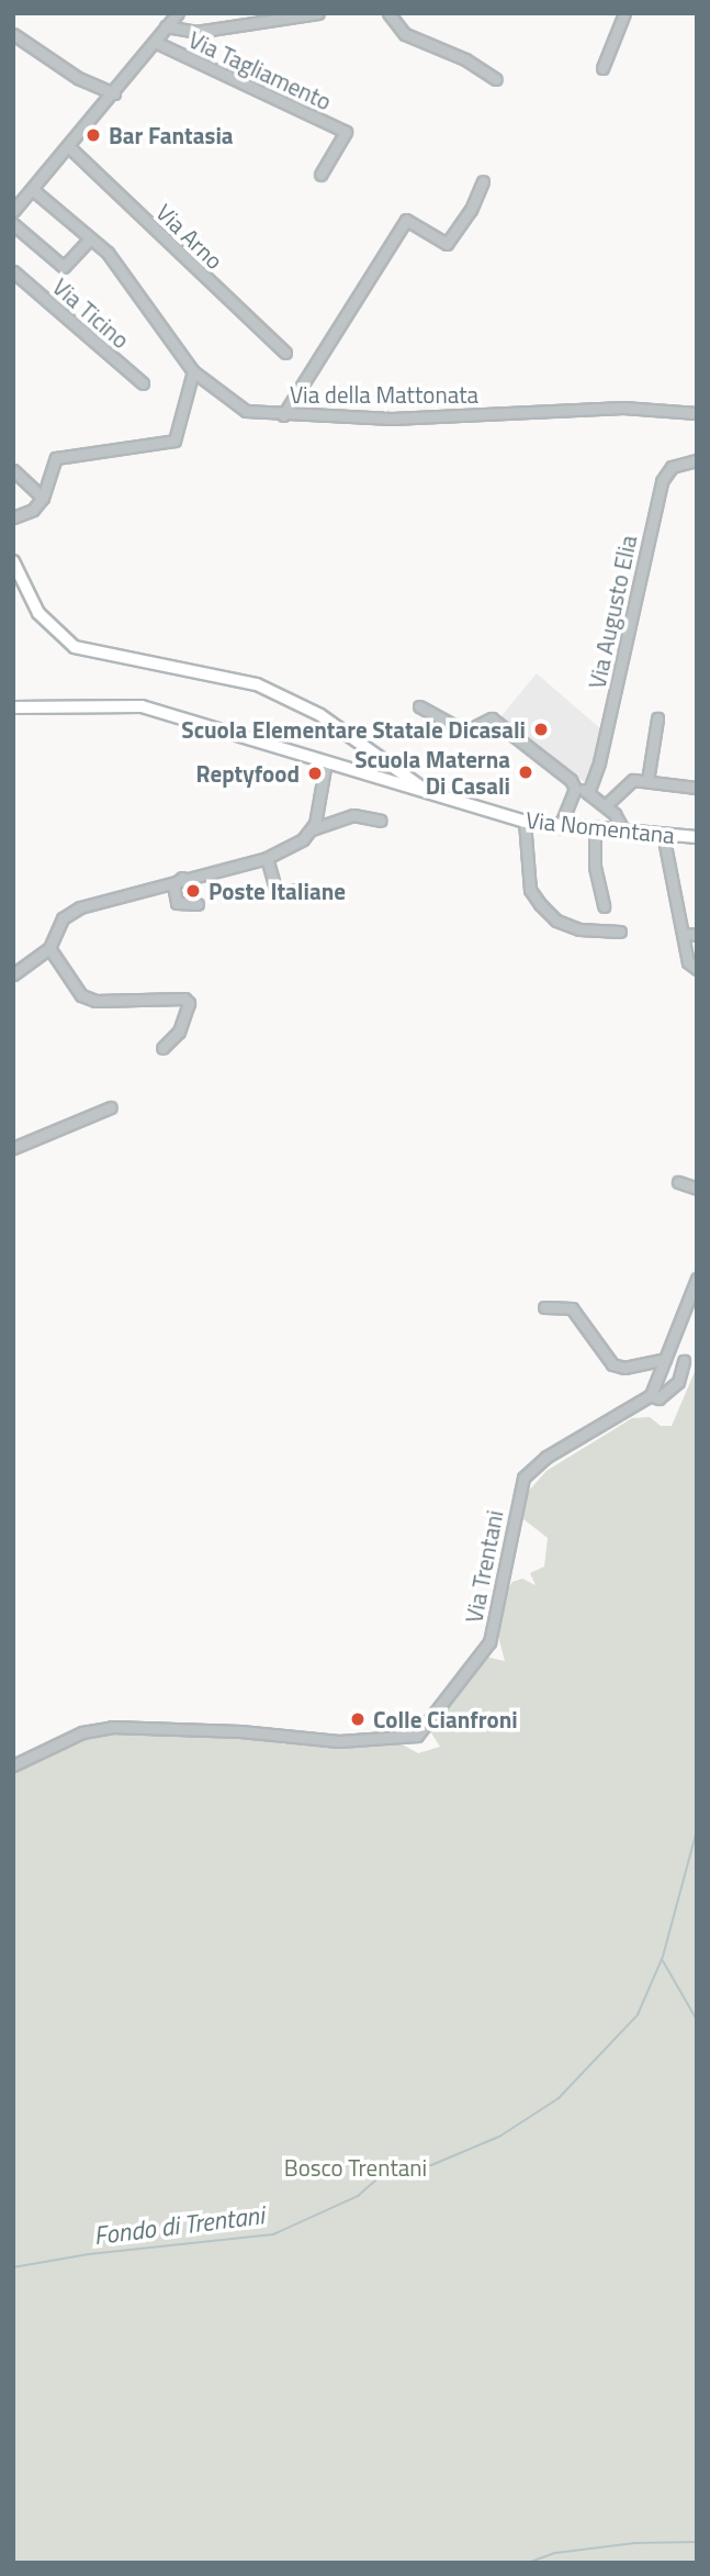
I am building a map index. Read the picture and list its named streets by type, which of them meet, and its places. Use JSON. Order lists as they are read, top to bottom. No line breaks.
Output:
{"streets":{"main road":["Via Nomentana"],"street":["Via Tagliamento","Via Arno","Via Ticino","Via della Mattonata","Via Augusto Elia","Via Trentani"]},"water":["Fondo di Trentani"],"parks":["Bosco Trentani"],"places":["Bar Fantasia","Scuola Elementare Statale Dicasali","Scuola Materna Di Casali","Reptyfood","Poste Italiane","Colle Cianfroni"]}
